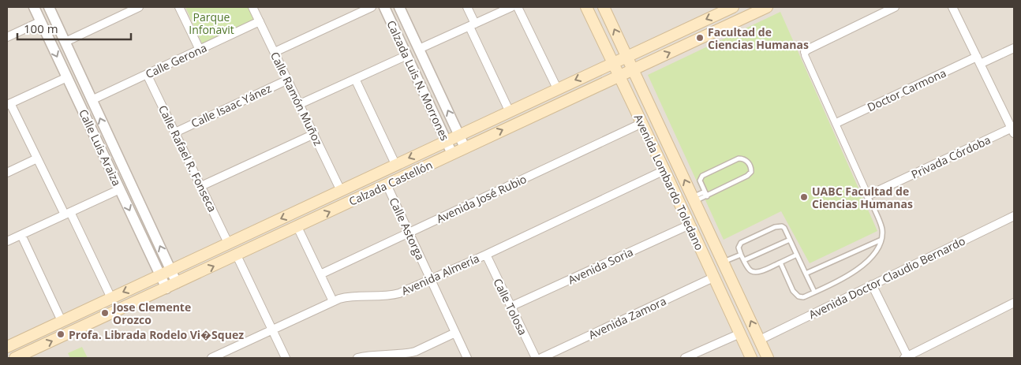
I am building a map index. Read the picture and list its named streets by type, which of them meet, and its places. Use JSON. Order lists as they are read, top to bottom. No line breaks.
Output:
{"streets":{"main road":["Avenida Lombardo Toledano","Calzada Castellón"],"street":["Calle Gerona","Calzada Luis N. Morrones","Doctor Carmona","Calle Ramón Muñoz","Calle Isaac Yánez","Calle Luis Araiza","Privada Córdoba","Calle Rafael R. Fonseca","Avenida José Rubio","Calle Astorga","Avenida Soria","Avenida Almería","Avenida Doctor Claudio Bernardo","Calle Tolosa","Avenida Zamora"]},"crossings":[["Calle Gerona","Calle Ramón Muñoz"],["Calle Gerona","Calle Luis Araiza"],["Calle Gerona","Calle Rafael R. Fonseca"],["Calzada Luis N. Morrones","Calzada Castellón"],["Calle Ramón Muñoz","Calle Isaac Yánez"],["Calle Ramón Muñoz","Calzada Castellón"],["Calle Isaac Yánez","Calle Rafael R. Fonseca"],["Calle Luis Araiza","Calzada Castellón"],["Calle Rafael R. Fonseca","Calzada Castellón"],["Avenida Lombardo Toledano","Calzada Castellón"],["Avenida Lombardo Toledano","Avenida José Rubio"],["Avenida Lombardo Toledano","Avenida Soria"],["Avenida Lombardo Toledano","Avenida Almería"],["Avenida Lombardo Toledano","Avenida Doctor Claudio Bernardo"],["Avenida Lombardo Toledano","Avenida Zamora"],["Calzada Castellón","Calle Astorga"],["Avenida José Rubio","Calle Astorga"],["Calle Astorga","Avenida Almería"],["Avenida Soria","Calle Tolosa"],["Avenida Almería","Calle Tolosa"]],"parks":["Parque Infonavit"],"places":["Facultad de Ciencias Humanas","UABC Facultad de Ciencias Humanas","Jose Clemente Orozco","Profa. Librada Rodelo Vi�Squez"],"scale_bar":"100 m"}
